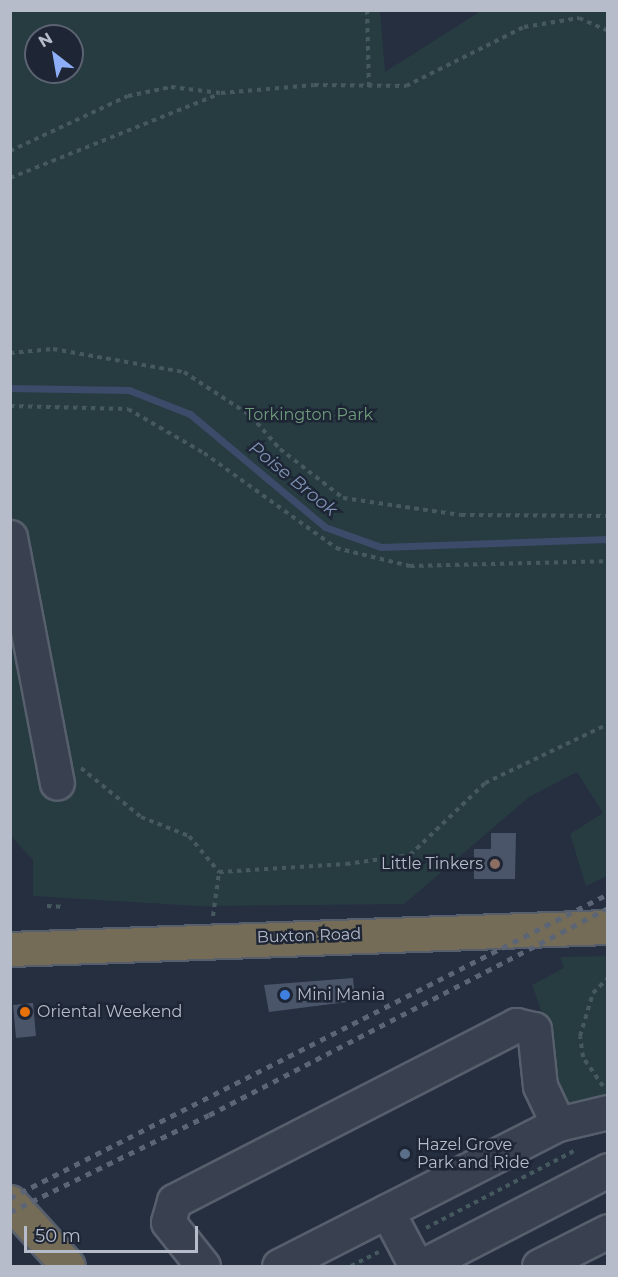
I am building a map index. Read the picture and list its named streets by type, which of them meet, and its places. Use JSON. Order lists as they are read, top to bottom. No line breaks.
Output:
{"streets":{"highway":["Buxton Road"]},"water":["Poise Brook"],"parks":["Torkington Park"],"places":["Little Tinkers","Mini Mania","Oriental Weekend","Hazel Grove Park and Ride"],"scale_bar":"50 m","north":"top left"}
